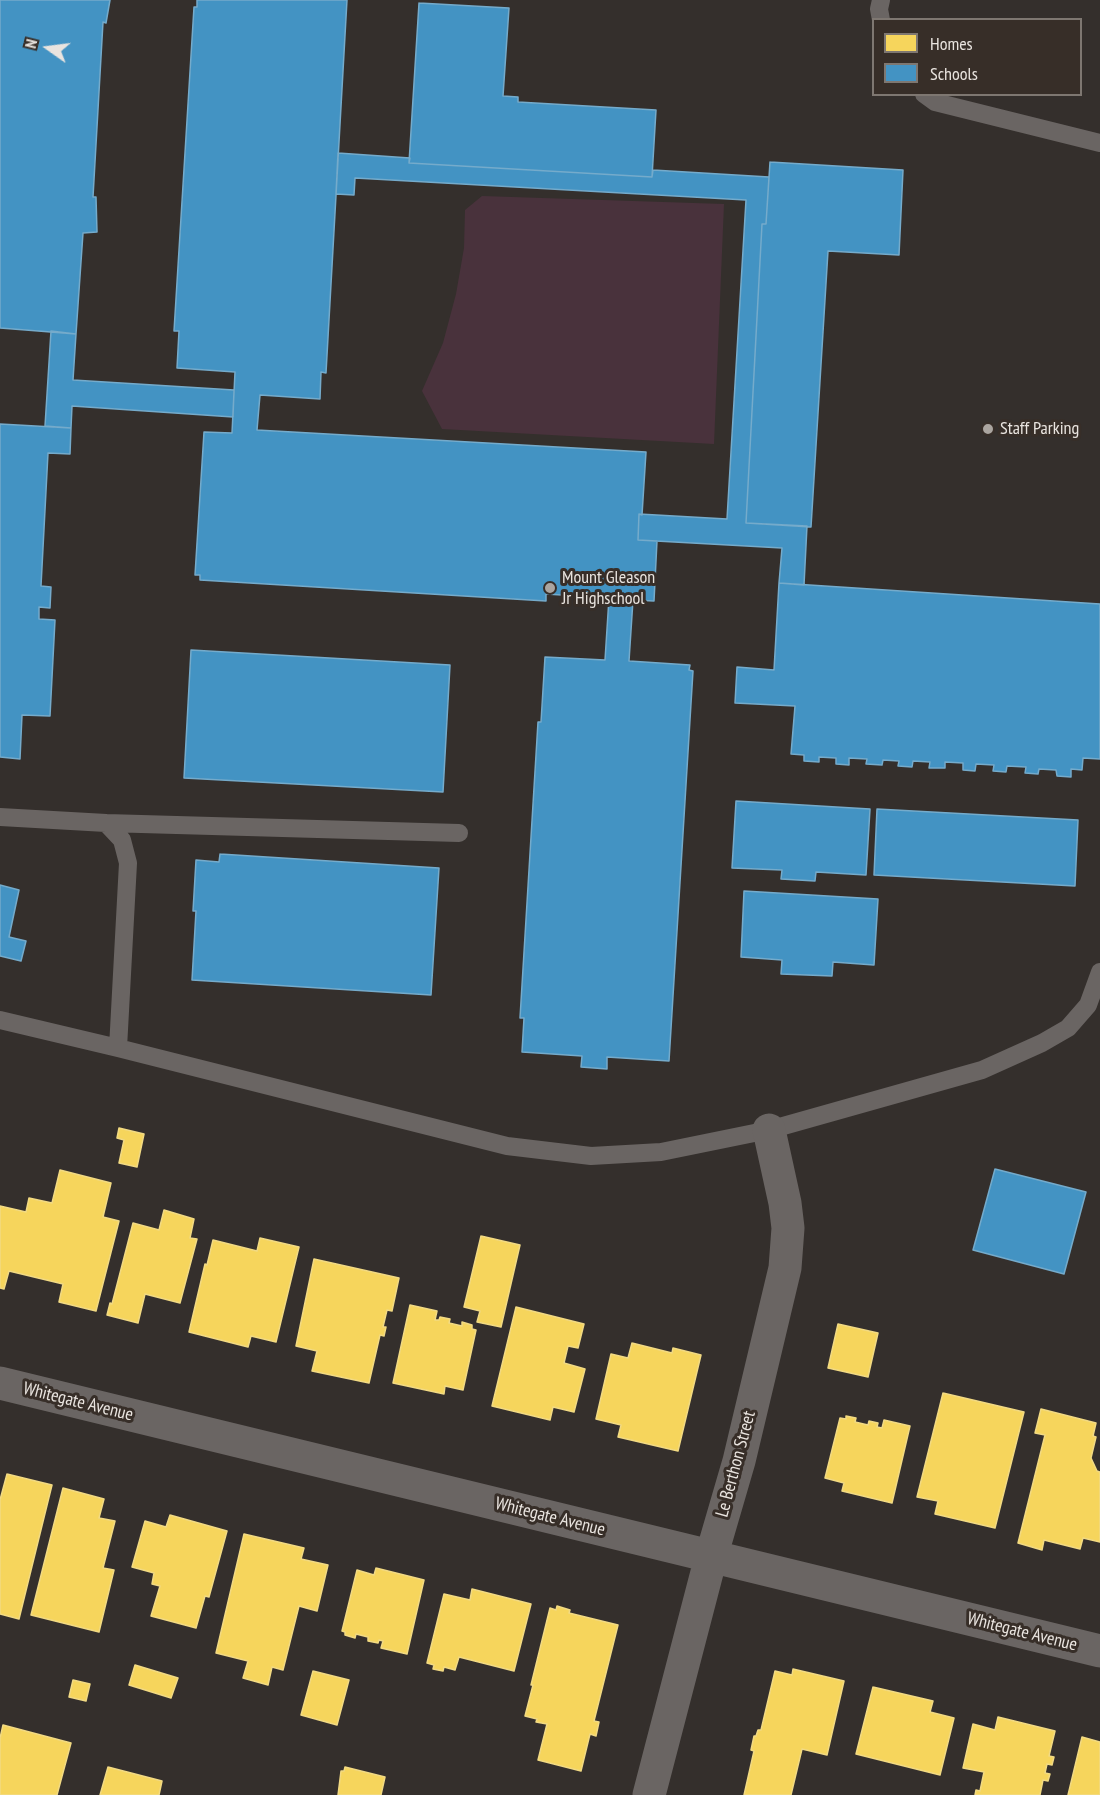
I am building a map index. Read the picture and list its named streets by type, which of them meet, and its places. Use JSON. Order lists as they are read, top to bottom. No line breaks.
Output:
{"streets":{"street":["Whitegate Avenue","Le Berthon Street"]},"crossings":[["Whitegate Avenue","Le Berthon Street"]],"places":["Staff Parking","Mount Gleason Jr Highschool"],"legend":["Homes","Schools"],"north":"left"}
